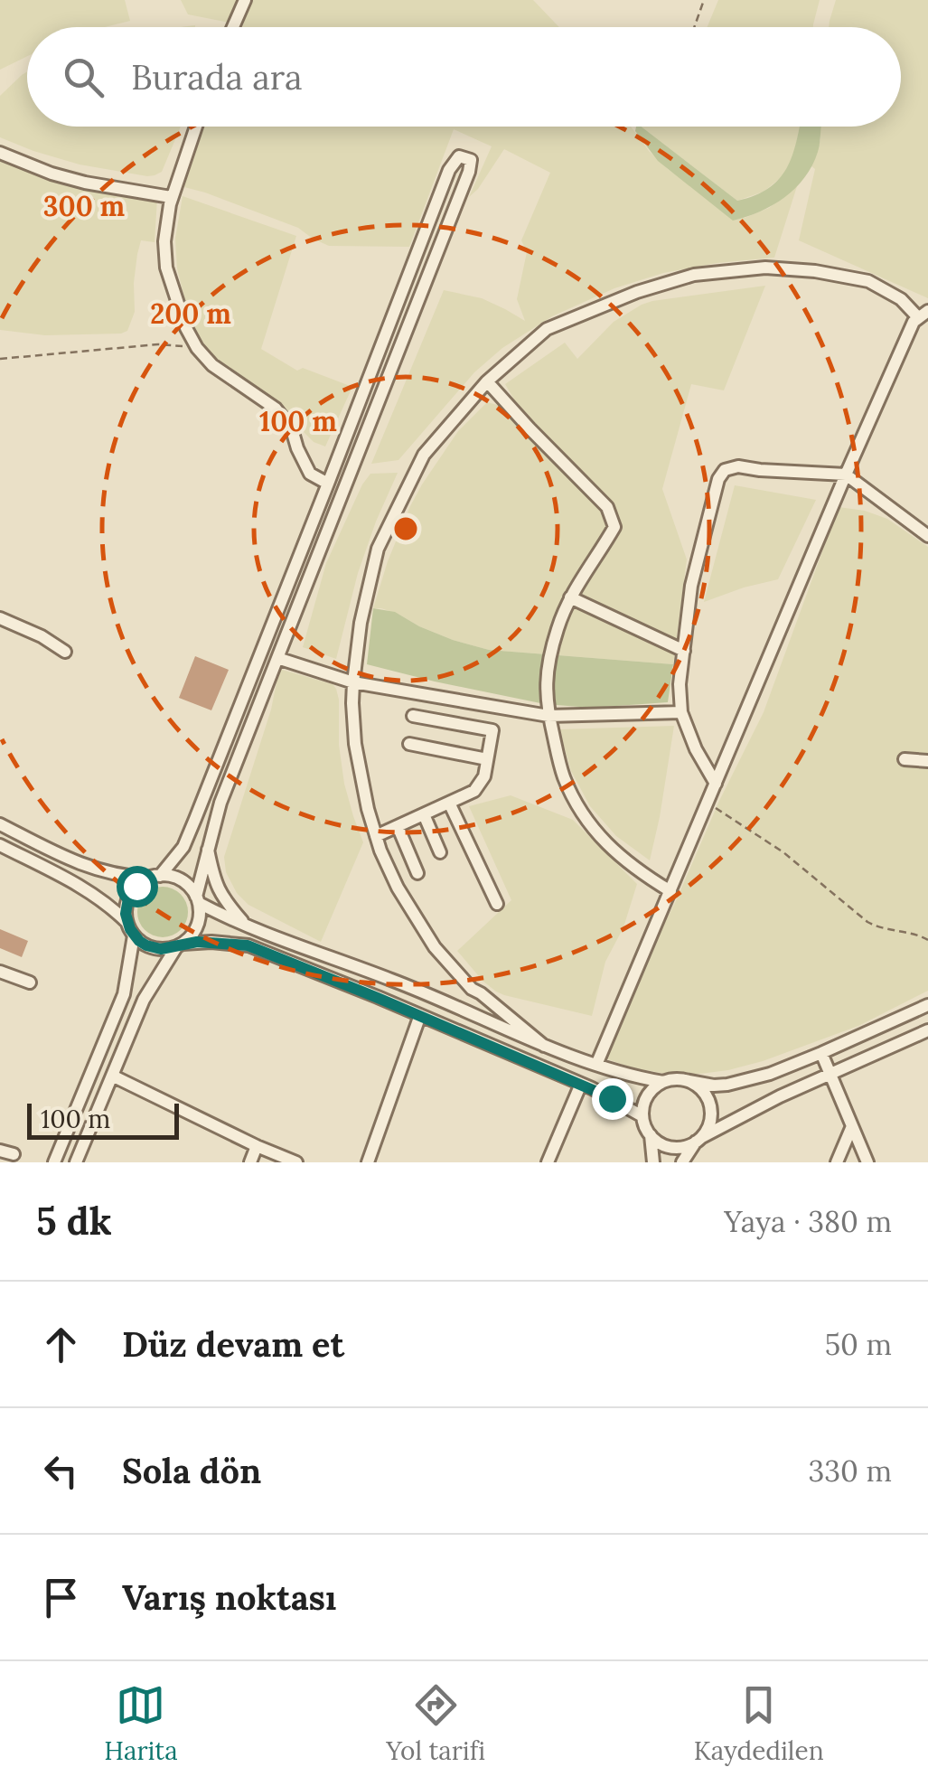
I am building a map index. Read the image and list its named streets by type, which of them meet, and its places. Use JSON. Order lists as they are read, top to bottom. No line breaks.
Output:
{"scale_bar":"100 m","page":{"search":"Burada ara","scale":"100 m","heading":["5 dk","Yaya · 380 m"],"list":[["Düz devam et","50 m"],["Sola dön","330 m"],"Varış noktası"],"nav":["Harita","Yol tarifi","Kaydedilen"]},"rings":["300 m","200 m","100 m"]}
